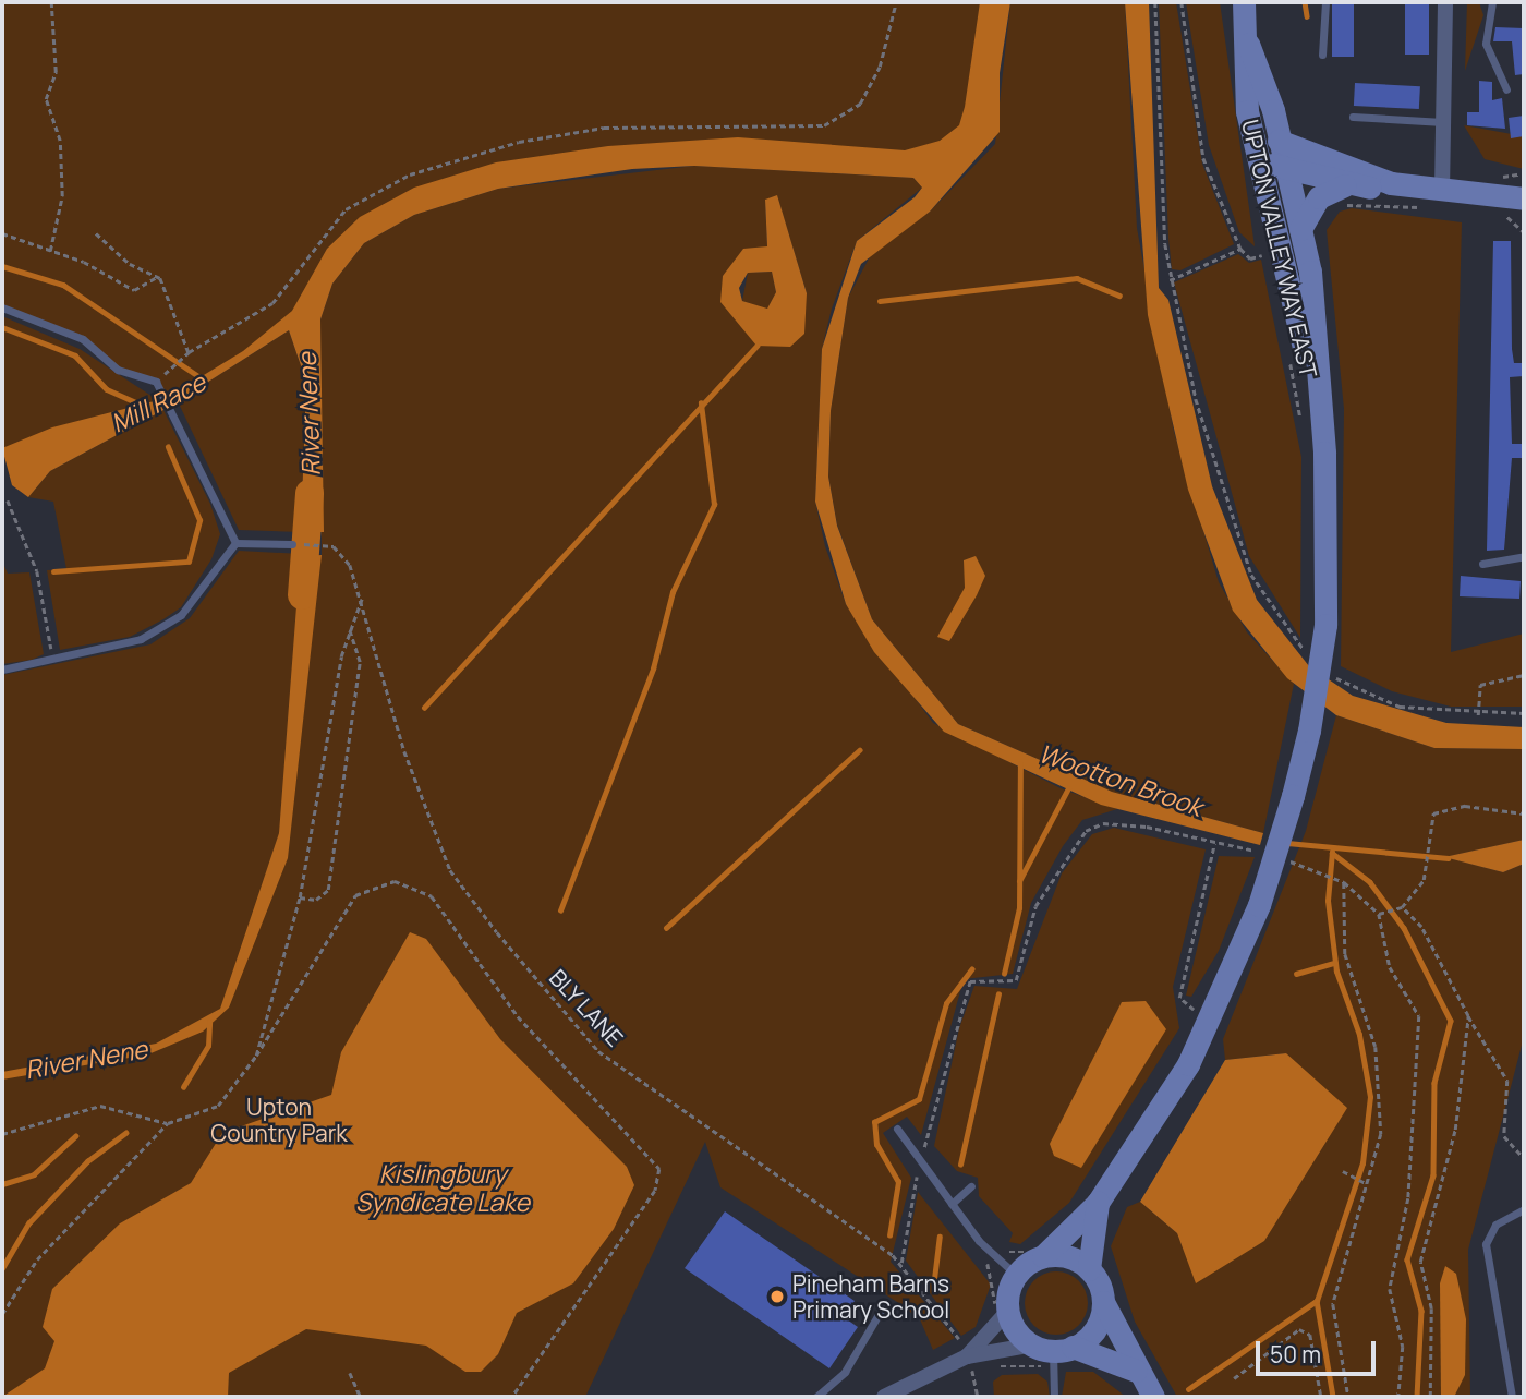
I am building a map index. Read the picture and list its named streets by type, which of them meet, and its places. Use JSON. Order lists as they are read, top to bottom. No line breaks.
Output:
{"streets":{"street":["UPTON VALLEY WAY EAST"],"path":["BLY LANE"]},"water":["Mill Race","River Nene","Wootton Brook","Kislingbury Syndicate Lake"],"parks":["Upton Country Park"],"places":["Pineham Barns Primary School"],"scale_bar":"50 m"}
